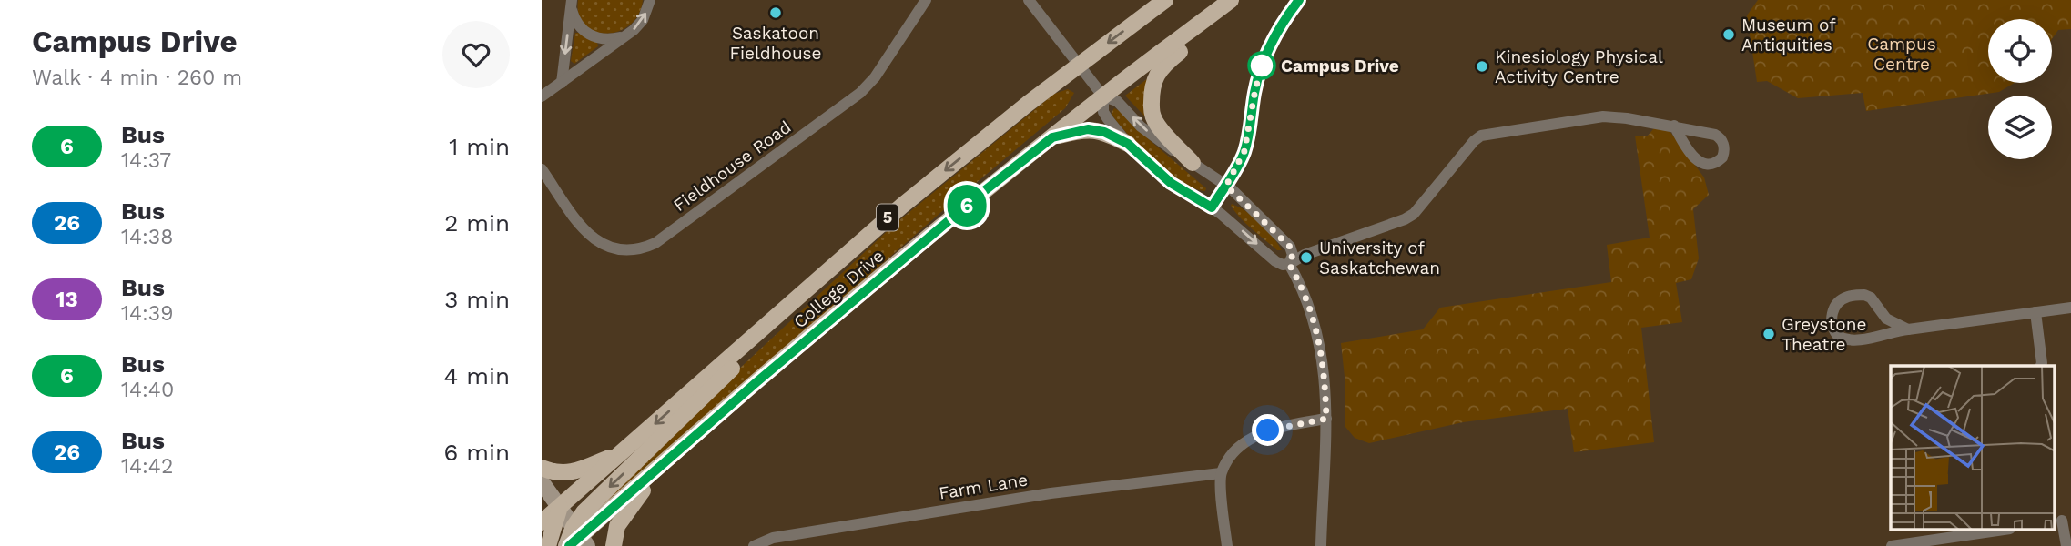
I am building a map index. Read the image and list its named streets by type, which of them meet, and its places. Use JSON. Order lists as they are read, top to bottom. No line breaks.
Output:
{"streets":{"main road":["5","College Drive"],"street":["Fieldhouse Road","Farm Lane"]},"parks":["Campus Centre"],"places":["Saskatoon Fieldhouse","Museum of Antiquities","Campus Drive","Kinesiology Physical Activity Centre","University of Saskatchewan","Greystone Theatre"],"lines":["bus line 6"],"page":{"heading":["Campus Drive","Walk · 4 min · 260 m"],"on_map":"6","list":[{"mark":"6","name":"Bus","note":"14:37","value":"1 min"},{"mark":"26","name":"Bus","note":"14:38","value":"2 min"},{"mark":"13","name":"Bus","note":"14:39","value":"3 min"},{"mark":"6","name":"Bus","note":"14:40","value":"4 min"},{"mark":"26","name":"Bus","note":"14:42","value":"6 min"}]}}
